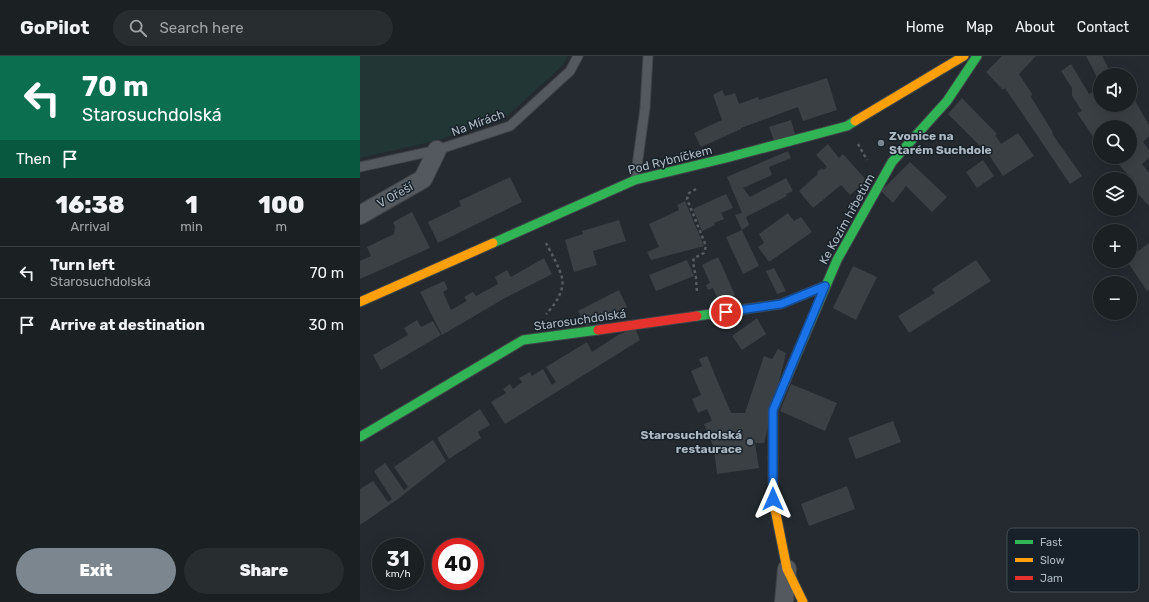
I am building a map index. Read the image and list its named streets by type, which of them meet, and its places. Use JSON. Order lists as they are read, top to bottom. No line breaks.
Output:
{"streets":{"street":["Pod Rybníčkem","V Ořeší","Ke Kozím hřbetům","Starosuchdolská"],"lane":["Na Mírách"]},"crossings":[["Na Mírách","V Ořeší"],["Ke Kozím hřbetům","Starosuchdolská"]],"places":["Zvonice na Starém Suchdole","Starosuchdolská restaurace"],"legend":["Fast","Slow","Jam"],"page":{"header":"GoPilot","search":"Search here","nav":["Home","Map","About","Contact"],"turn":["70 m","Starosuchdolská"],"map_buttons":["+","−"],"then":"Then","eta":["16:38","Arrival","1","min","100","m"],"list":[{"name":"Turn left","note":"Starosuchdolská","value":"70 m"},{"name":"Arrive at destination","value":"30 m"}],"speed":"31 km/h","limit":"40","buttons":["Exit","Share"]}}
